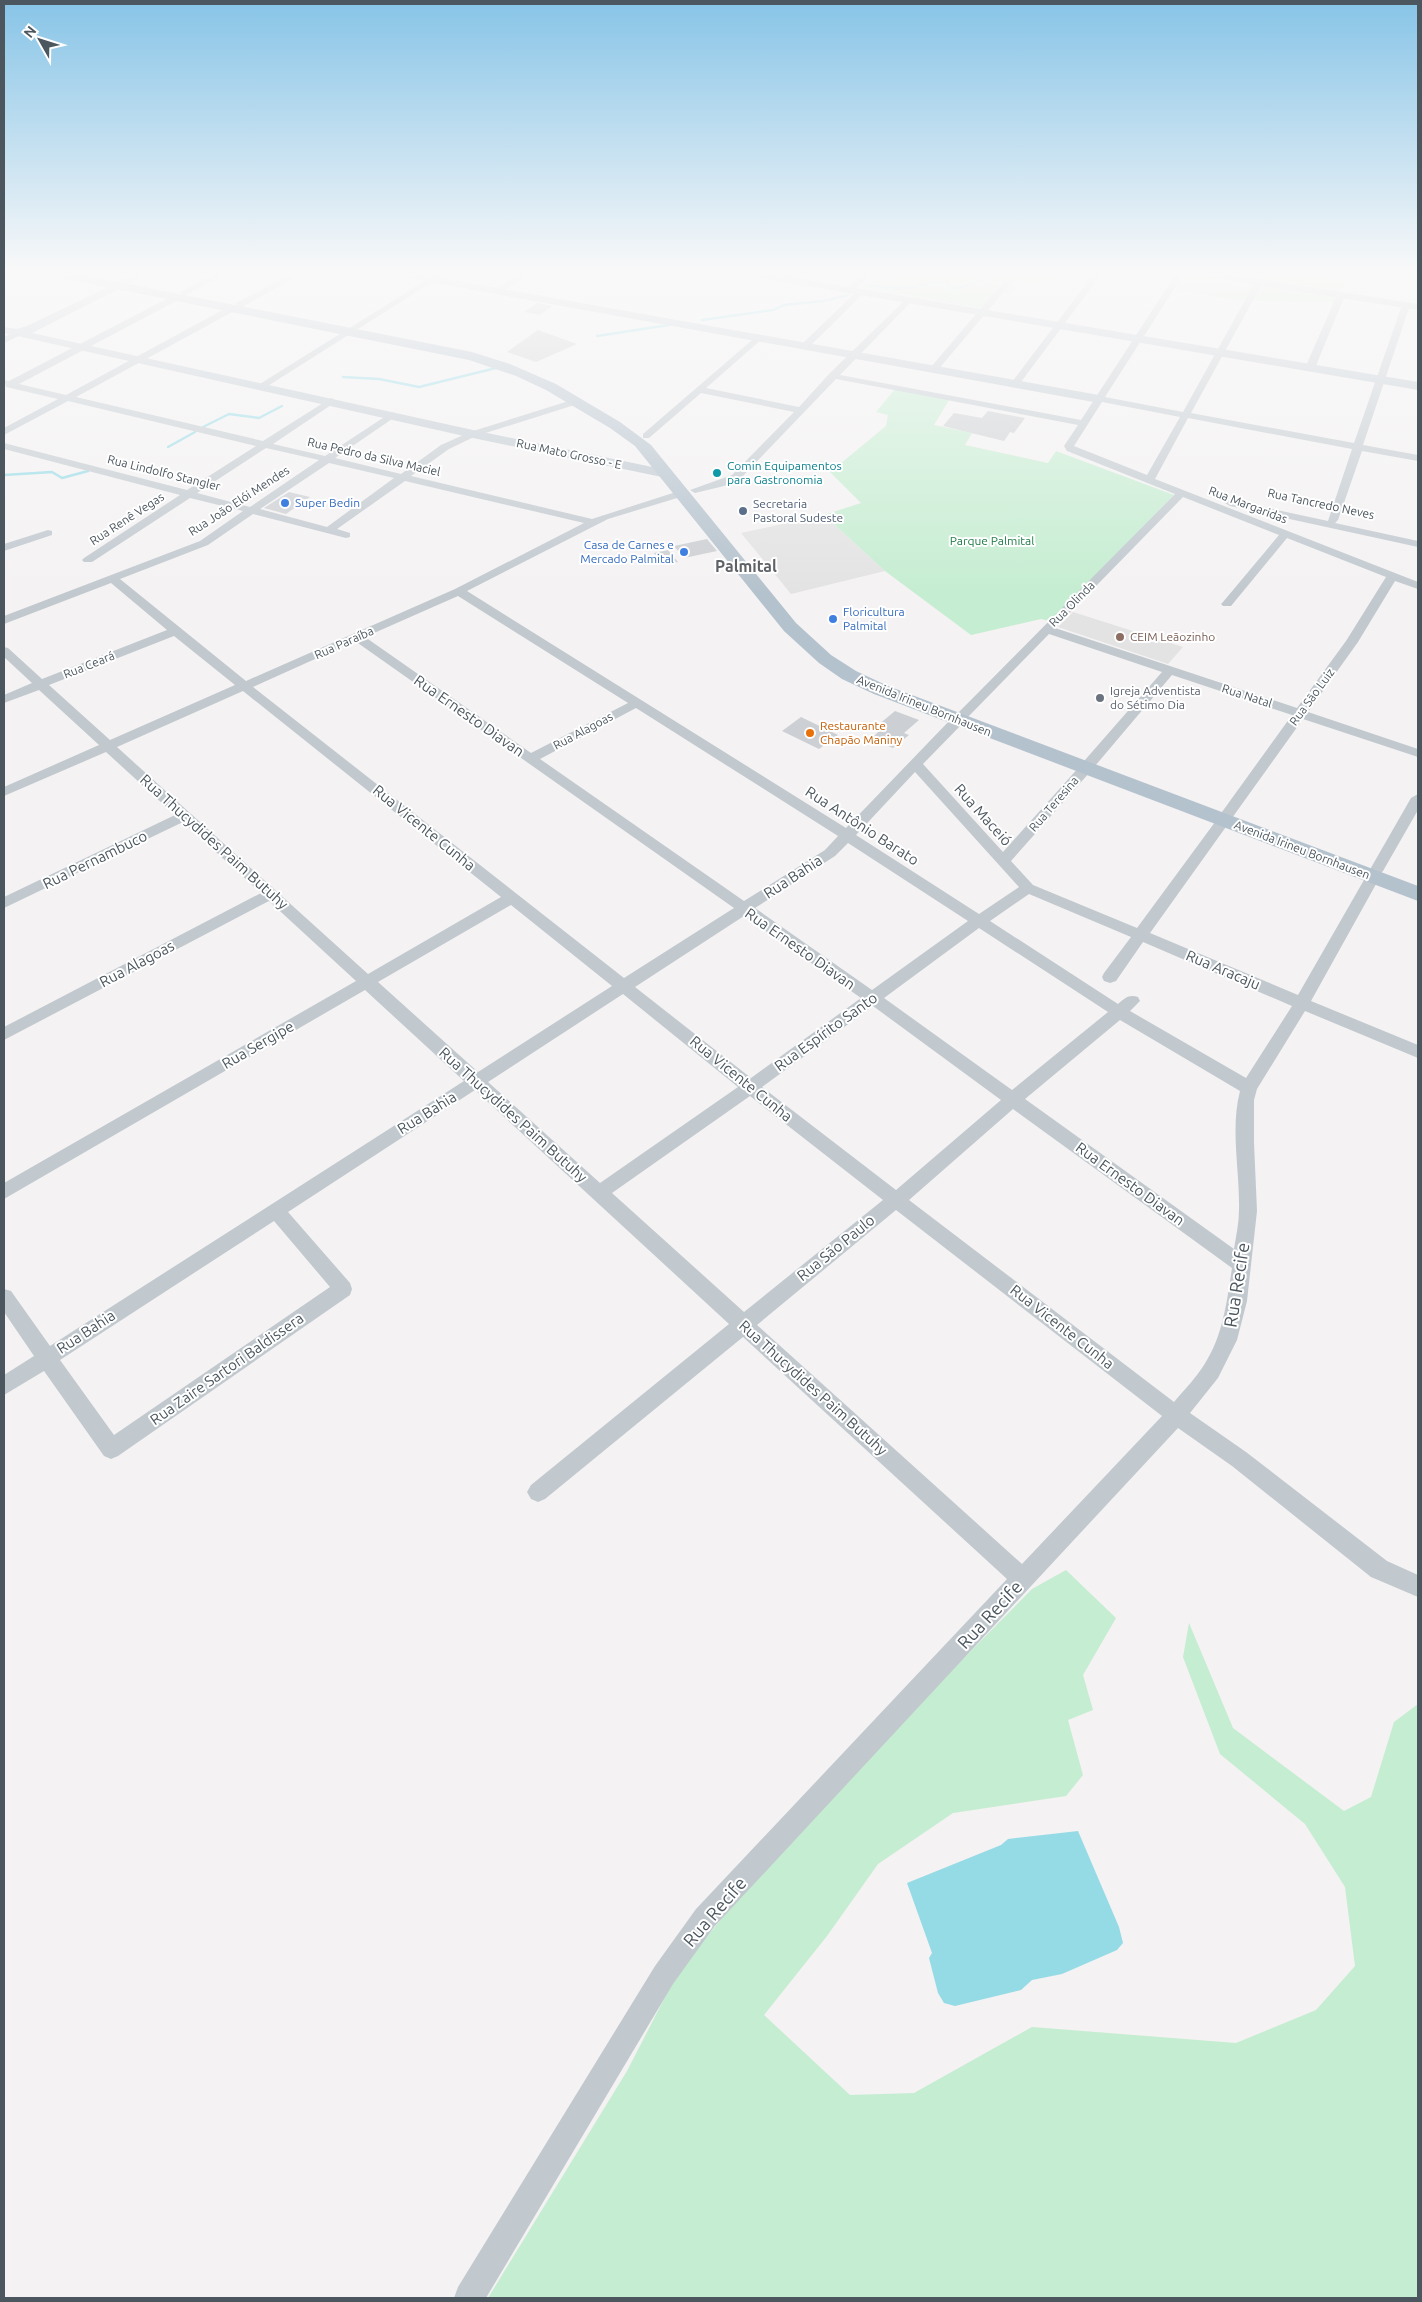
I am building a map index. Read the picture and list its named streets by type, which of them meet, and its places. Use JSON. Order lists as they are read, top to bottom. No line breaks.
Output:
{"streets":{"main road":["Avenida Irineu Bornhausen"],"street":["Rua Mato Grosso - E","Rua Pedro da Silva Maciel","Rua Lindolfo Stangler","Rua João Elói Mendes","Rua Tancredo Neves","Rua Margaridas","Rua Renê Vegas","Rua Olinda","Rua Paraíba","Rua Ceará","Rua Natal","Rua São Luiz","Rua Ernesto Diavan","Rua Alagoas","Rua Teresina","Rua Maceió","Rua Antônio Barato","Rua Vicente Cunha","Rua Thucydides Paim Butuhy","Rua Pernambuco","Rua Bahia","Rua Aracaju","Rua Espírito Santo","Rua Sergipe","Rua São Paulo","Rua Recife","Rua Zaire Sartori Baldissera"]},"crossings":[["Rua Mato Grosso - E","Rua João Elói Mendes"],["Rua Mato Grosso - E","Rua Renê Vegas"],["Rua Mato Grosso - E","Avenida Irineu Bornhausen"],["Rua Pedro da Silva Maciel","Rua João Elói Mendes"],["Rua Pedro da Silva Maciel","Rua Renê Vegas"],["Rua Pedro da Silva Maciel","Rua Paraíba"],["Rua Lindolfo Stangler","Rua João Elói Mendes"],["Rua Lindolfo Stangler","Rua Renê Vegas"],["Rua João Elói Mendes","Rua Vicente Cunha"],["Rua Tancredo Neves","Rua Margaridas"],["Rua Tancredo Neves","Rua Olinda"],["Rua Margaridas","Rua São Luiz"],["Rua Olinda","Rua Natal"],["Rua Olinda","Avenida Irineu Bornhausen"],["Rua Olinda","Rua Maceió"],["Rua Olinda","Rua Antônio Barato"],["Rua Olinda","Rua Bahia"],["Rua Paraíba","Avenida Irineu Bornhausen"],["Rua Paraíba","Rua Ernesto Diavan"],["Rua Paraíba","Rua Antônio Barato"],["Rua Paraíba","Rua Vicente Cunha"],["Rua Paraíba","Rua Thucydides Paim Butuhy"],["Rua Ceará","Rua Vicente Cunha"],["Rua Ceará","Rua Thucydides Paim Butuhy"],["Rua Natal","Rua São Luiz"],["Rua Natal","Rua Teresina"],["Rua São Luiz","Avenida Irineu Bornhausen"],["Rua São Luiz","Rua Aracaju"],["Avenida Irineu Bornhausen","Rua Teresina"],["Avenida Irineu Bornhausen","Rua Recife"],["Rua Ernesto Diavan","Rua Alagoas"],["Rua Ernesto Diavan","Rua Bahia"],["Rua Ernesto Diavan","Rua Espírito Santo"],["Rua Ernesto Diavan","Rua São Paulo"],["Rua Ernesto Diavan","Rua Recife"],["Rua Alagoas","Rua Antônio Barato"],["Rua Alagoas","Rua Thucydides Paim Butuhy"],["Rua Teresina","Rua Maceió"],["Rua Maceió","Rua Aracaju"],["Rua Maceió","Rua Espírito Santo"],["Rua Antônio Barato","Rua Bahia"],["Rua Antônio Barato","Rua Espírito Santo"],["Rua Antônio Barato","Rua São Paulo"],["Rua Antônio Barato","Rua Recife"],["Rua Vicente Cunha","Rua Bahia"],["Rua Vicente Cunha","Rua Espírito Santo"],["Rua Vicente Cunha","Rua Sergipe"],["Rua Vicente Cunha","Rua São Paulo"],["Rua Vicente Cunha","Rua Recife"],["Rua Thucydides Paim Butuhy","Rua Pernambuco"],["Rua Thucydides Paim Butuhy","Rua Bahia"],["Rua Thucydides Paim Butuhy","Rua Espírito Santo"],["Rua Thucydides Paim Butuhy","Rua Sergipe"],["Rua Thucydides Paim Butuhy","Rua São Paulo"],["Rua Thucydides Paim Butuhy","Rua Recife"],["Rua Bahia","Rua Zaire Sartori Baldissera"],["Rua Aracaju","Rua Espírito Santo"],["Rua Aracaju","Rua Recife"]],"districts":["Palmital"],"parks":["Parque Palmital"],"places":["Comin Equipamentos para Gastronomia","Super Bedin","Secretaria Pastoral Sudeste","Casa de Carnes e Mercado Palmital","Floricultura Palmital","CEIM Leãozinho","Igreja Adventista do Sétimo Dia","Restaurante Chapão Maniny"],"north":"top left"}
